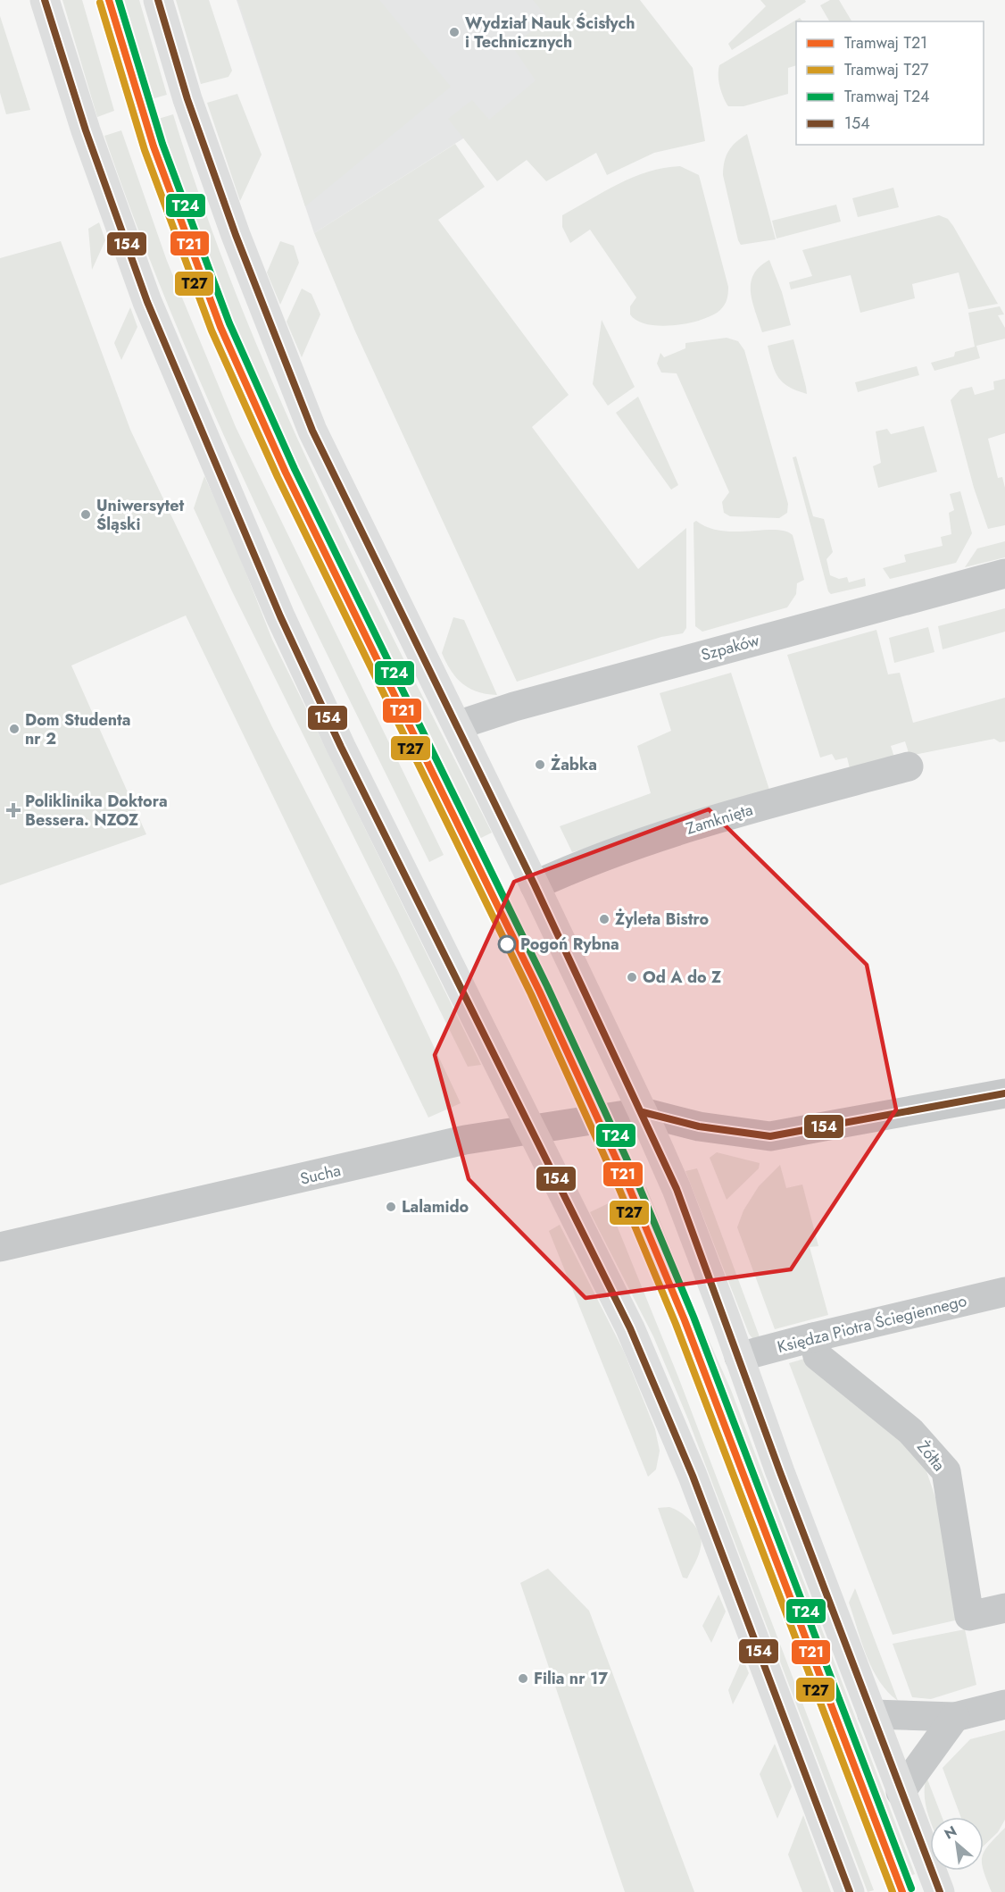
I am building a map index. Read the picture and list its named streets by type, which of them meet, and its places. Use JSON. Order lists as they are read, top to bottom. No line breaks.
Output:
{"streets":{"street":["Szpaków","Zamknięta","Sucha","Księdza Piotra Ściegiennego","Żółta"]},"crossings":[["Księdza Piotra Ściegiennego","Żółta"]],"places":{"other":["Wydział Nauk Ścisłych i Technicznych","Uniwersytet Śląski","Dom Studenta nr 2","Żabka","Żyleta Bistro","Pogoń Rybna","Od A do Z","Lalamido","Filia nr 17"],"health":["Poliklinika Doktora Bessera. NZOZ"]},"lines":["tram line T21","tram line T24","transit line 154","tram line T27"],"legend":["Tramwaj T21","Tramwaj T27","Tramwaj T24","154"],"north":"top left"}
